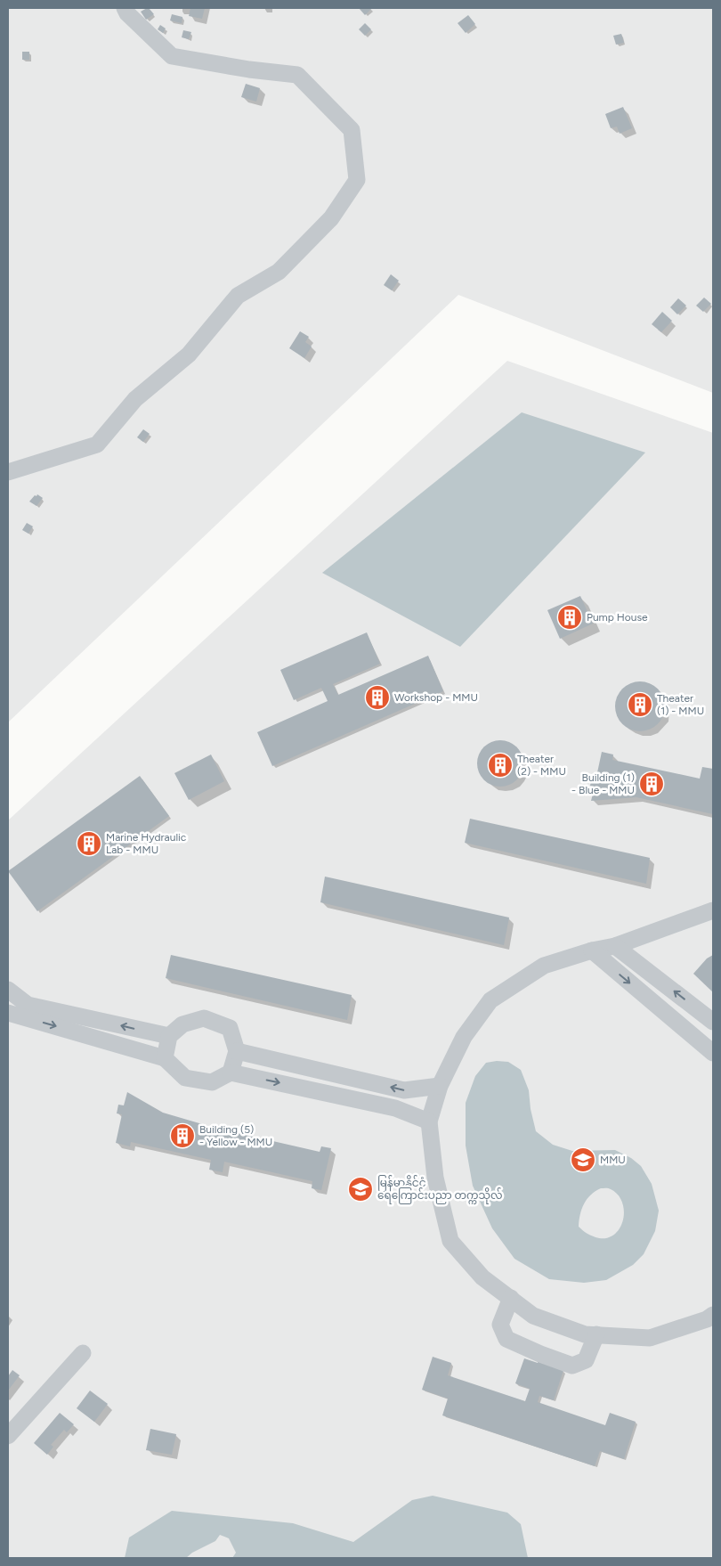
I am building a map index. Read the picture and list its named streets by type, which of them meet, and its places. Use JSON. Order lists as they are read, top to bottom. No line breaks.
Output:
{"places":{"building":["Pump House","Workshop - MMU","Theater (1) - MMU","Theater (2) - MMU","Building (1) - Blue - MMU","Marine Hydraulic Lab - MMU","Building (5) - Yellow - MMU"],"school or university":["MMU","မြန်မာနိုင်ငံ ရေကြောင်းပညာ တက္ကသိုလ်"]}}
